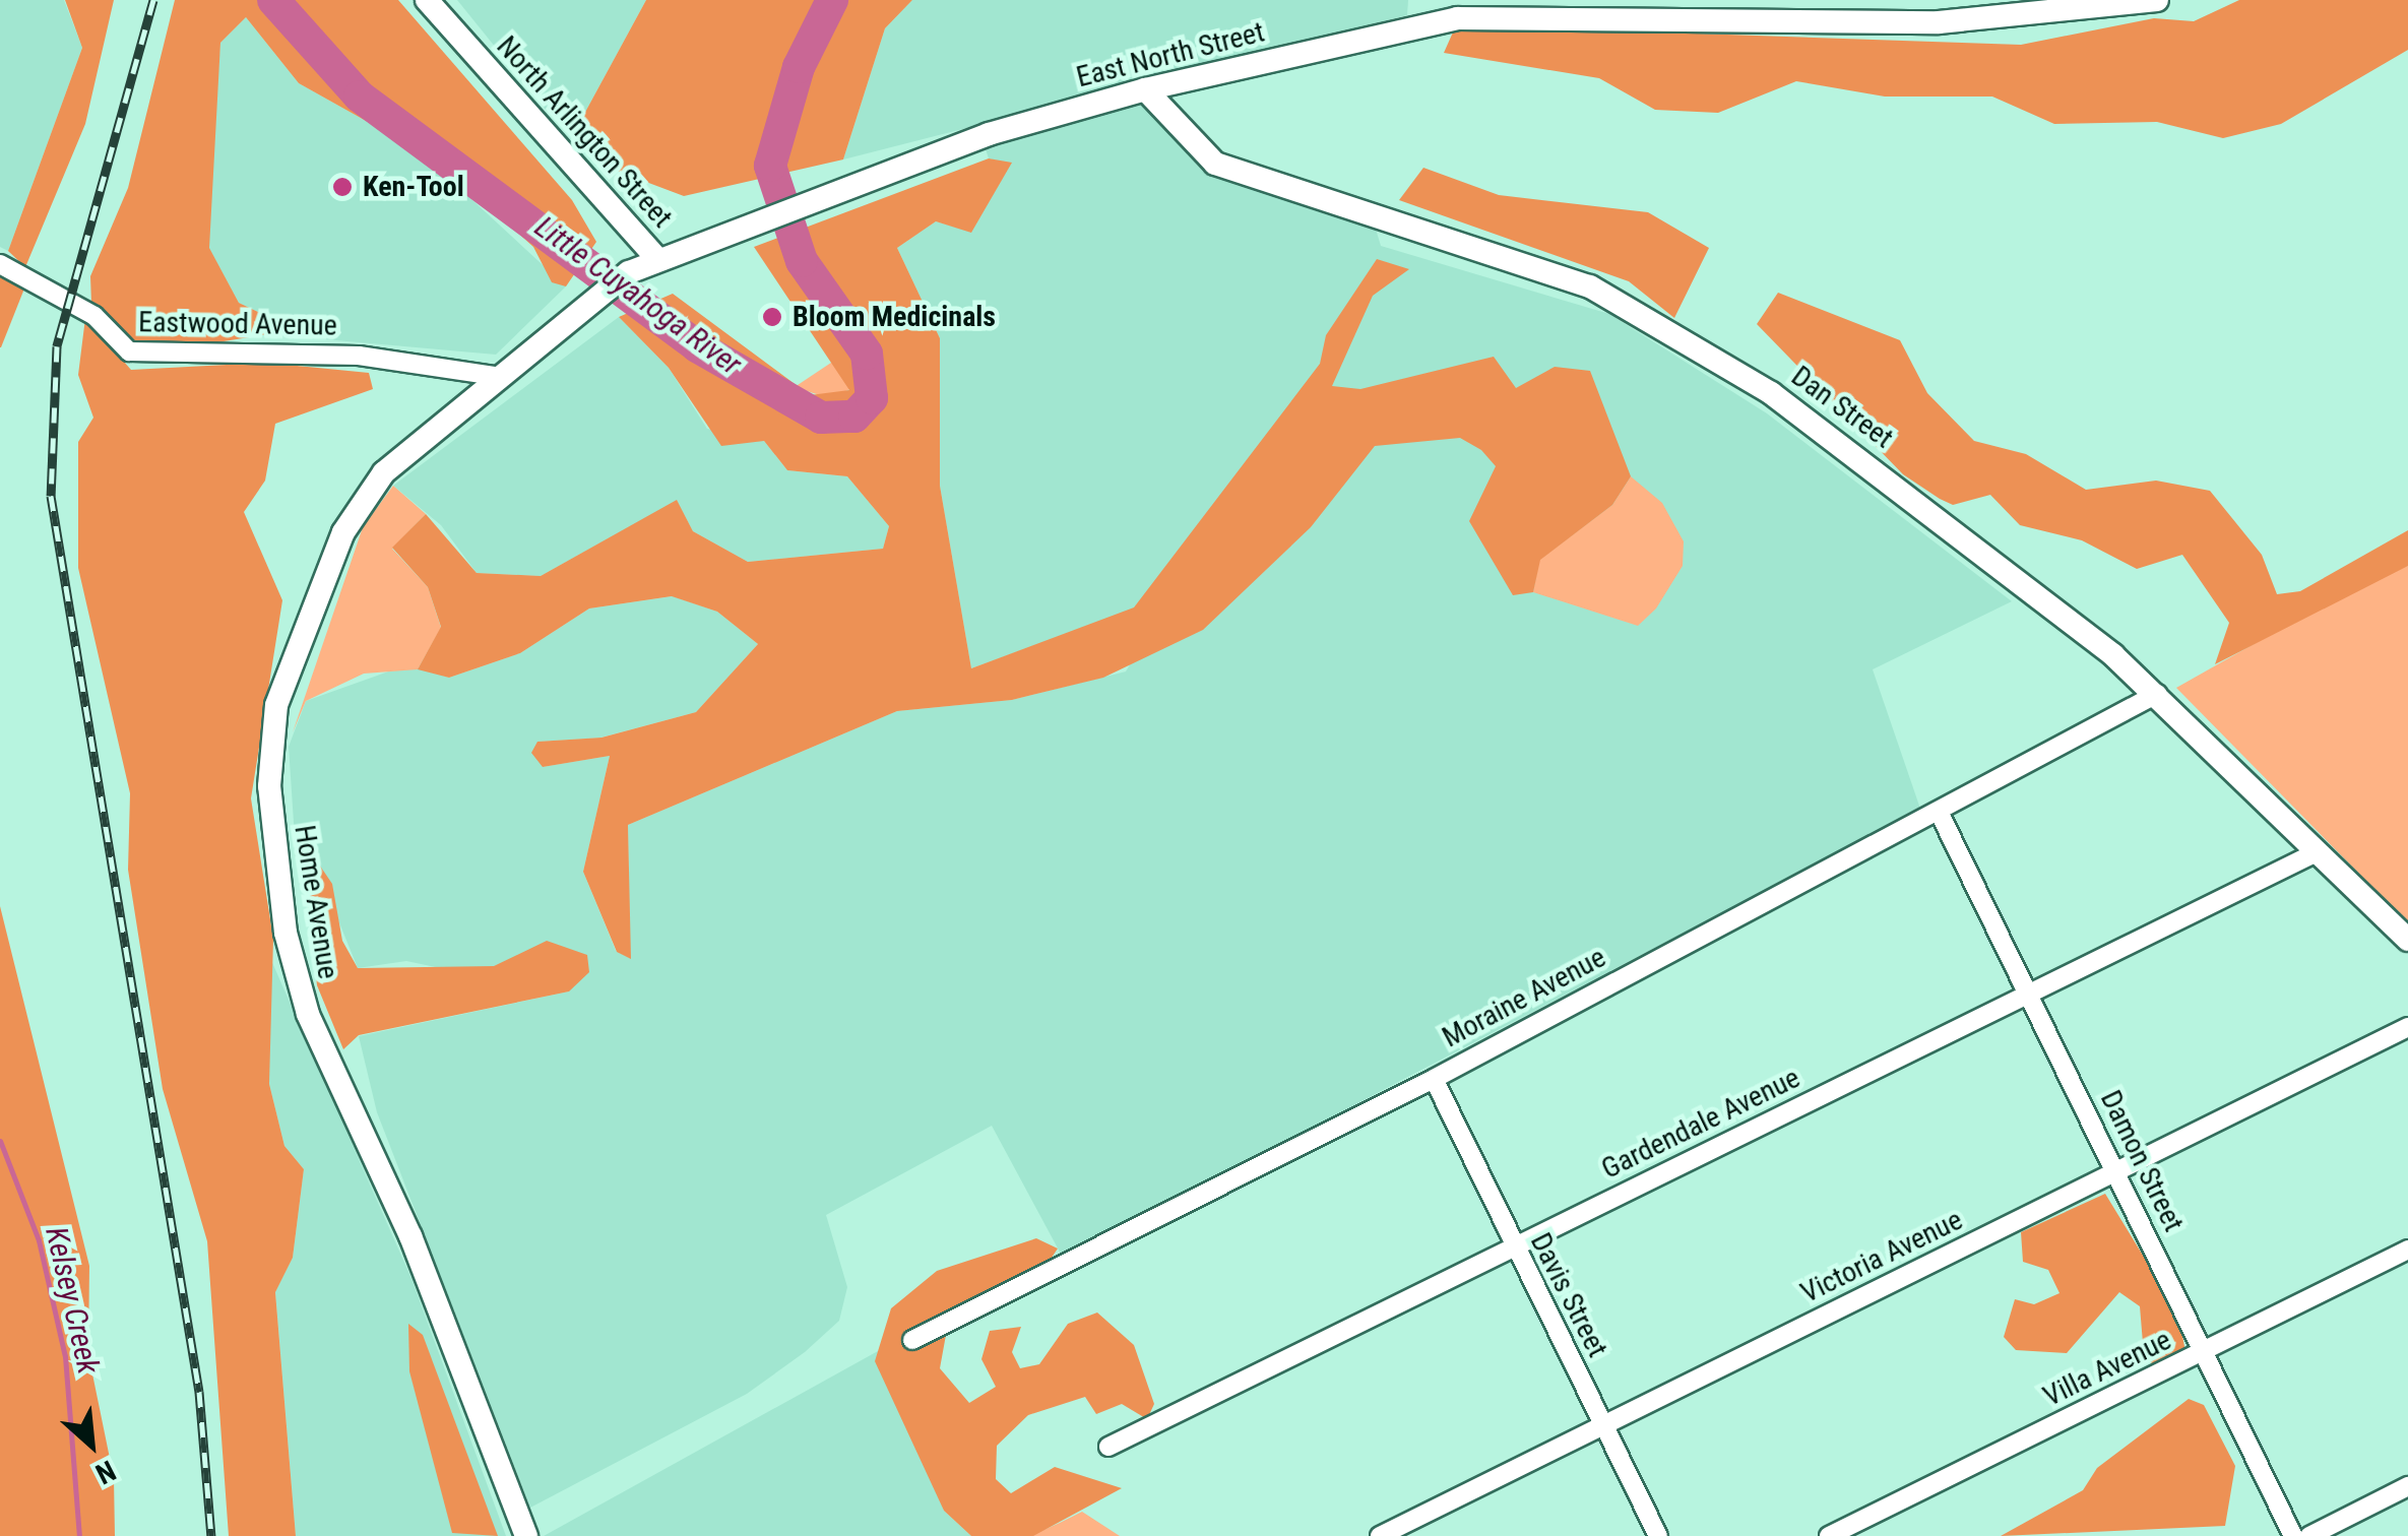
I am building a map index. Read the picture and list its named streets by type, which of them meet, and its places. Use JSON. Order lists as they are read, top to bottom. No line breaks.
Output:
{"streets":{"street":["East North Street","North Arlington Street","Eastwood Avenue","Dan Street","Home Avenue","Moraine Avenue","Gardendale Avenue","Damon Street","Victoria Avenue","Davis Street","Villa Avenue"]},"crossings":[["East North Street","North Arlington Street"],["East North Street","Eastwood Avenue"],["East North Street","Dan Street"],["East North Street","Home Avenue"],["Eastwood Avenue","Home Avenue"],["Dan Street","Moraine Avenue"],["Dan Street","Gardendale Avenue"],["Moraine Avenue","Damon Street"],["Moraine Avenue","Davis Street"],["Gardendale Avenue","Damon Street"],["Gardendale Avenue","Davis Street"],["Damon Street","Victoria Avenue"],["Damon Street","Villa Avenue"],["Victoria Avenue","Davis Street"]],"water":["Little Cuyahoga River","Kelsey Creek"],"places":["Ken-Tool","Bloom Medicinals"],"north":"bottom right"}
